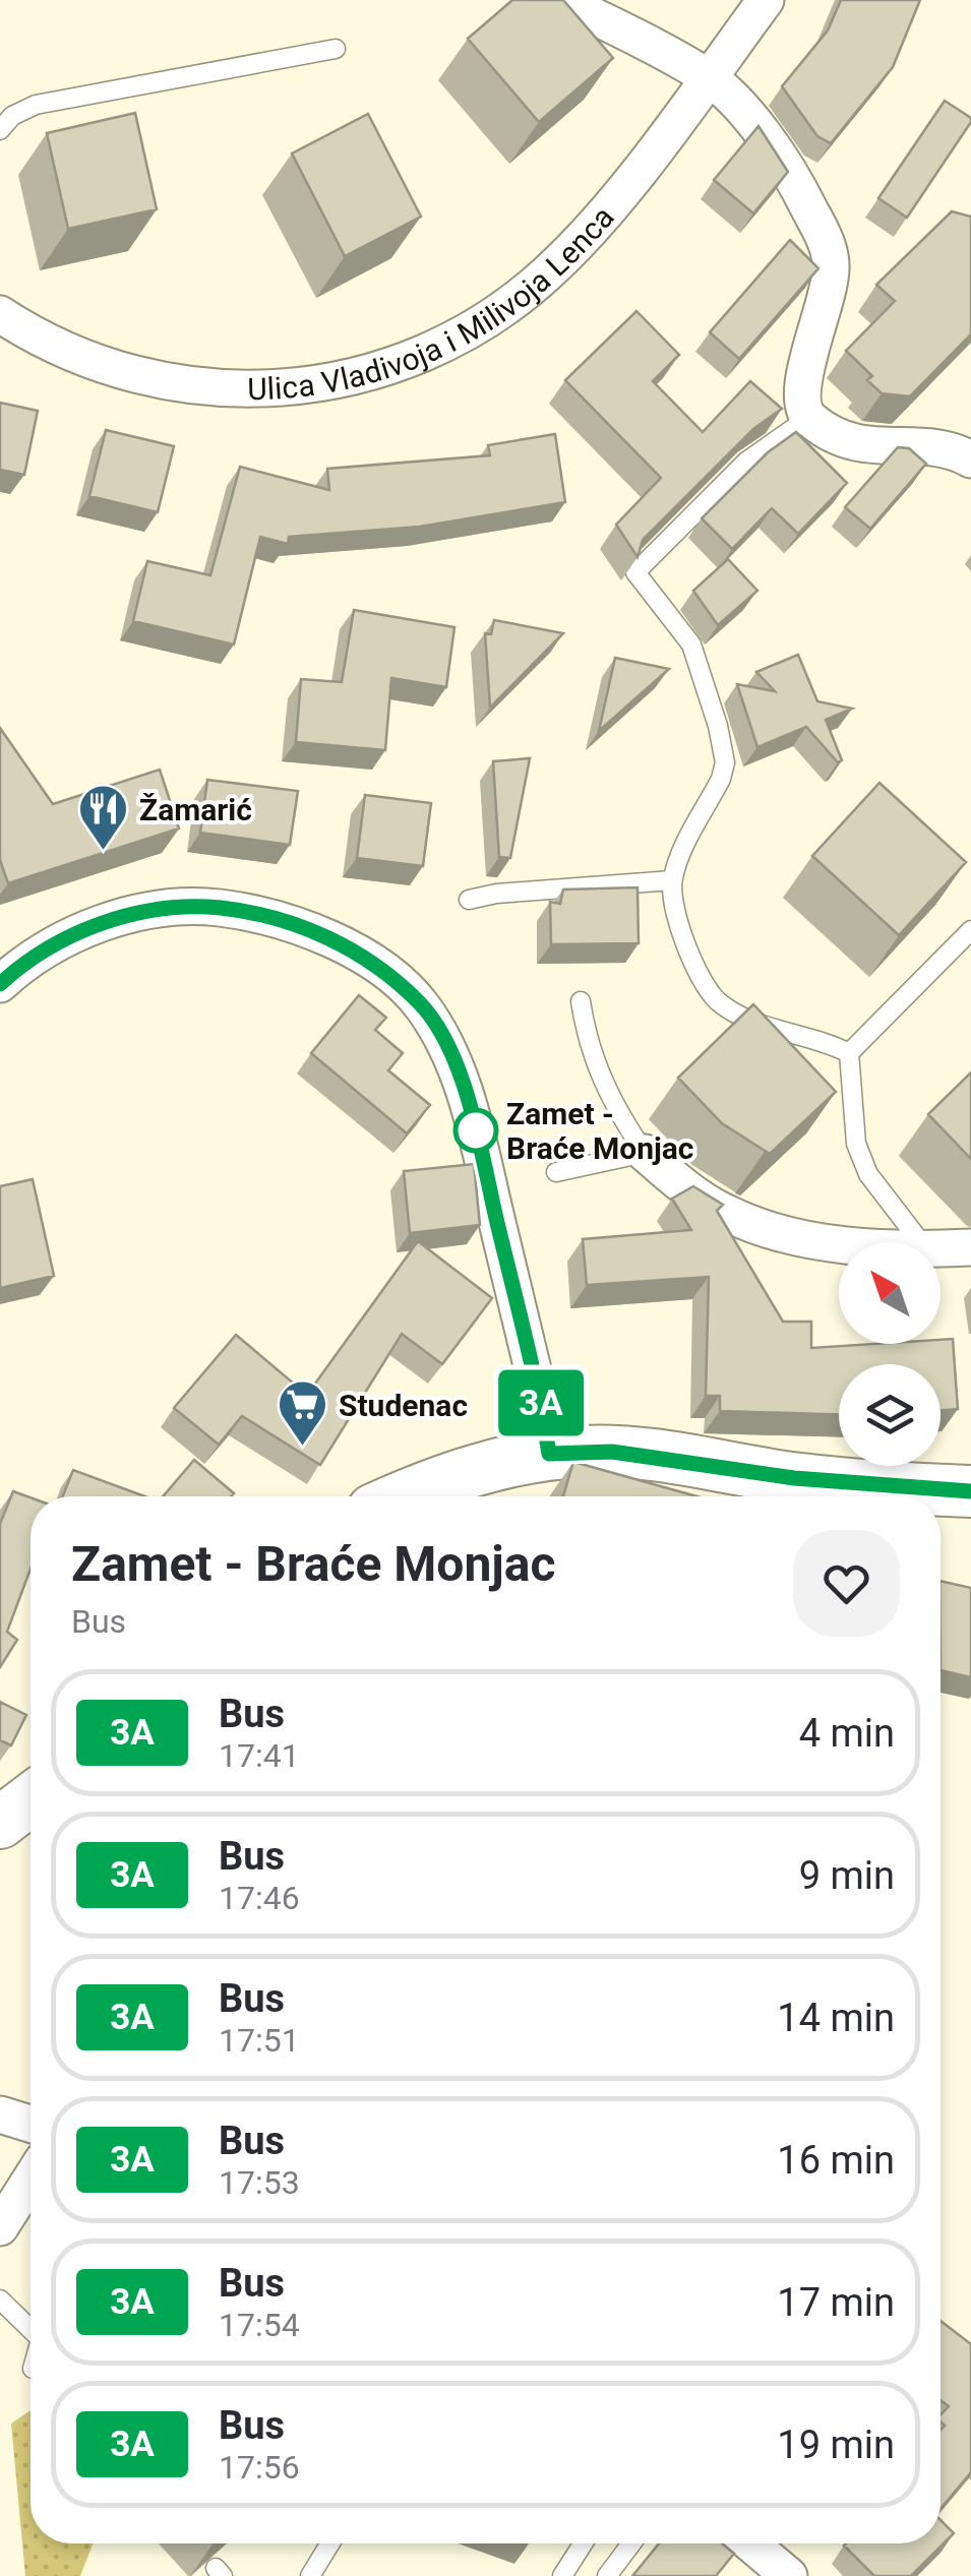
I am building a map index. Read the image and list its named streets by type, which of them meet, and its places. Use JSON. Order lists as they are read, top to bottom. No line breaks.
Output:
{"streets":{"street":["Ulica Vladivoja i Milivoja Lenca"]},"places":{"restaurant":["Žamarić"],"other":["Zamet - Braće Monjac"],"supermarket":["Studenac"]},"lines":["bus line 3A"],"north":"top left","page":{"on_map":"3A","heading":["Zamet - Braće Monjac","Bus"],"list":[{"mark":"3A","name":"Bus","note":"17:41","value":"4 min"},{"mark":"3A","name":"Bus","note":"17:46","value":"9 min"},{"mark":"3A","name":"Bus","note":"17:51","value":"14 min"},{"mark":"3A","name":"Bus","note":"17:53","value":"16 min"},{"mark":"3A","name":"Bus","note":"17:54","value":"17 min"},{"mark":"3A","name":"Bus","note":"17:56","value":"19 min"}]}}
